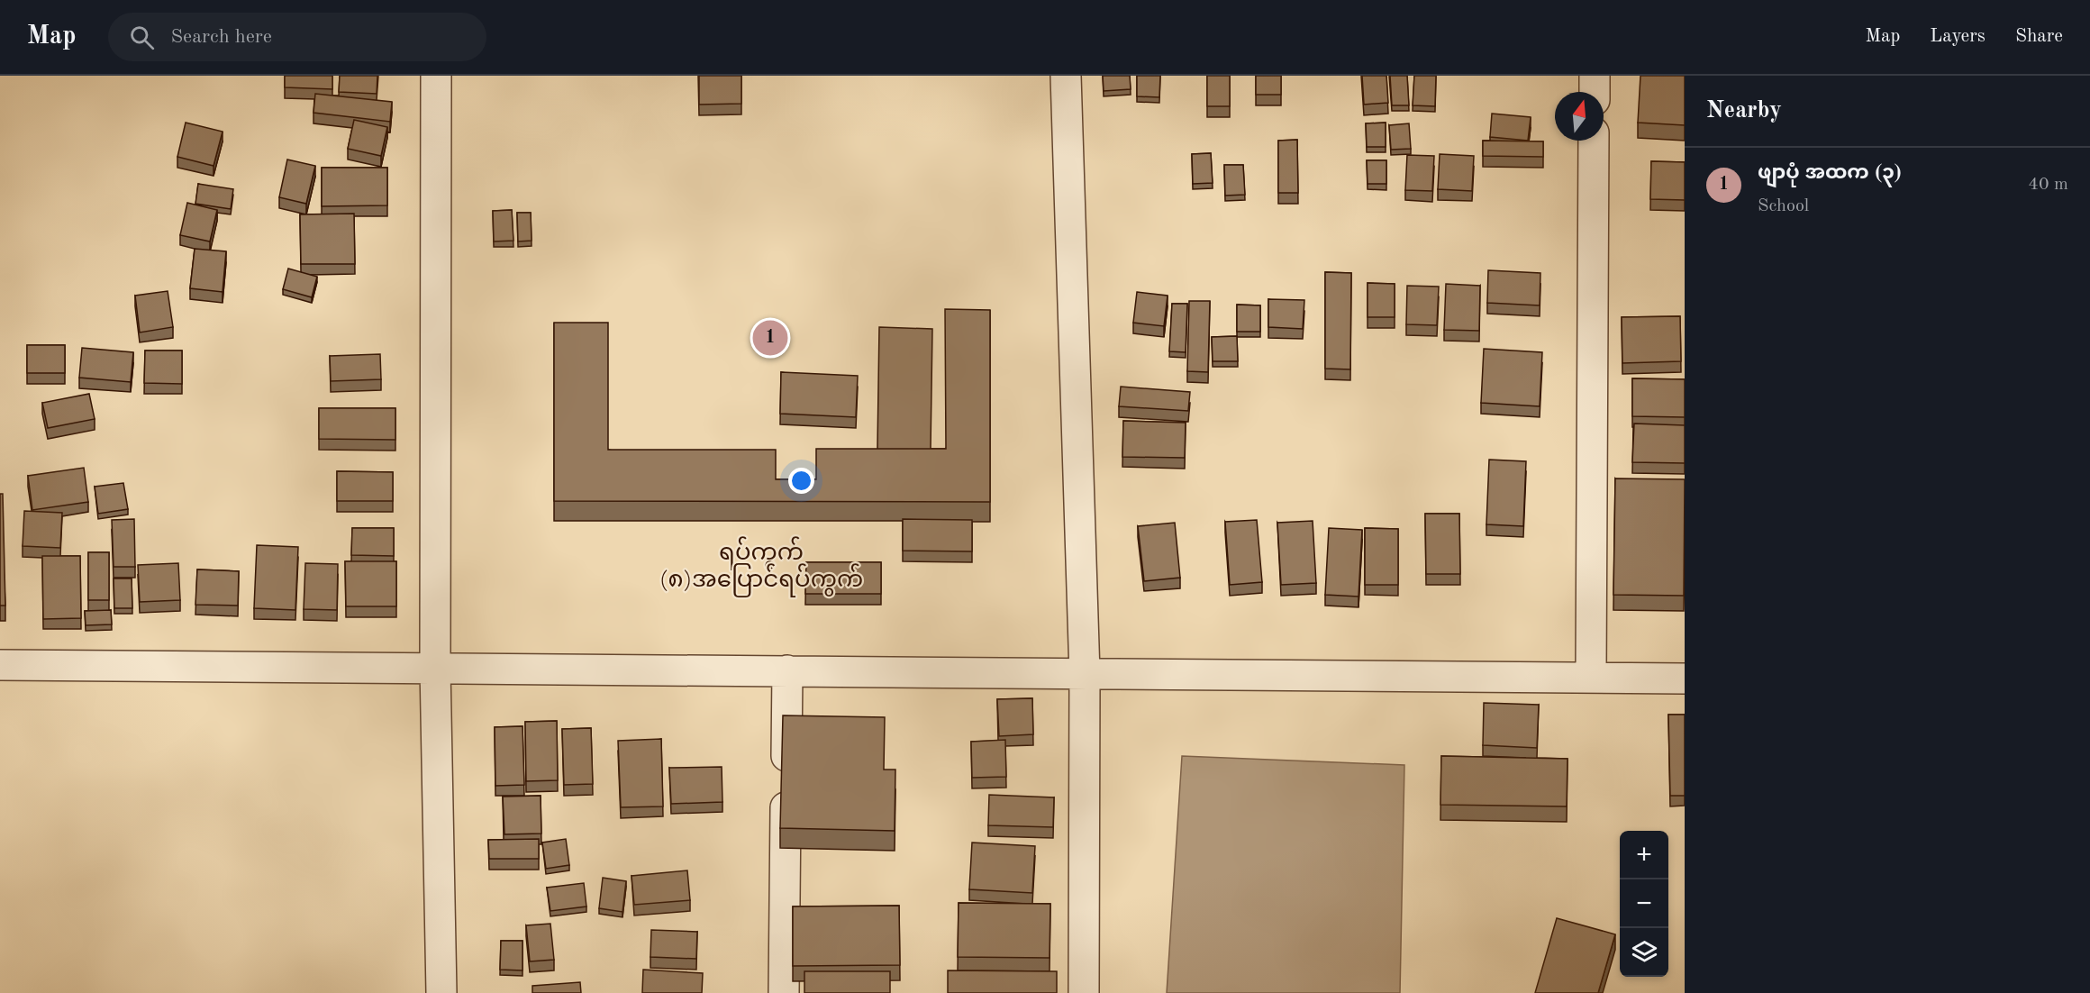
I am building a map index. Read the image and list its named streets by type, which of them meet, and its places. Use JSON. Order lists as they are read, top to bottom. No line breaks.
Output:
{"districts":["ရပ်ကွက် (၈)အပြောင်ရပ်ကွက်"],"north":"top","page":{"header":"Map","search":"Search here","nav":["Map","Layers","Share"],"heading":"Nearby","list":[{"mark":"1","name":"ဖျာပုံ အထက (၃)","note":"School","value":"40 m"}],"pins":"1","map_buttons":["+","−"]}}
